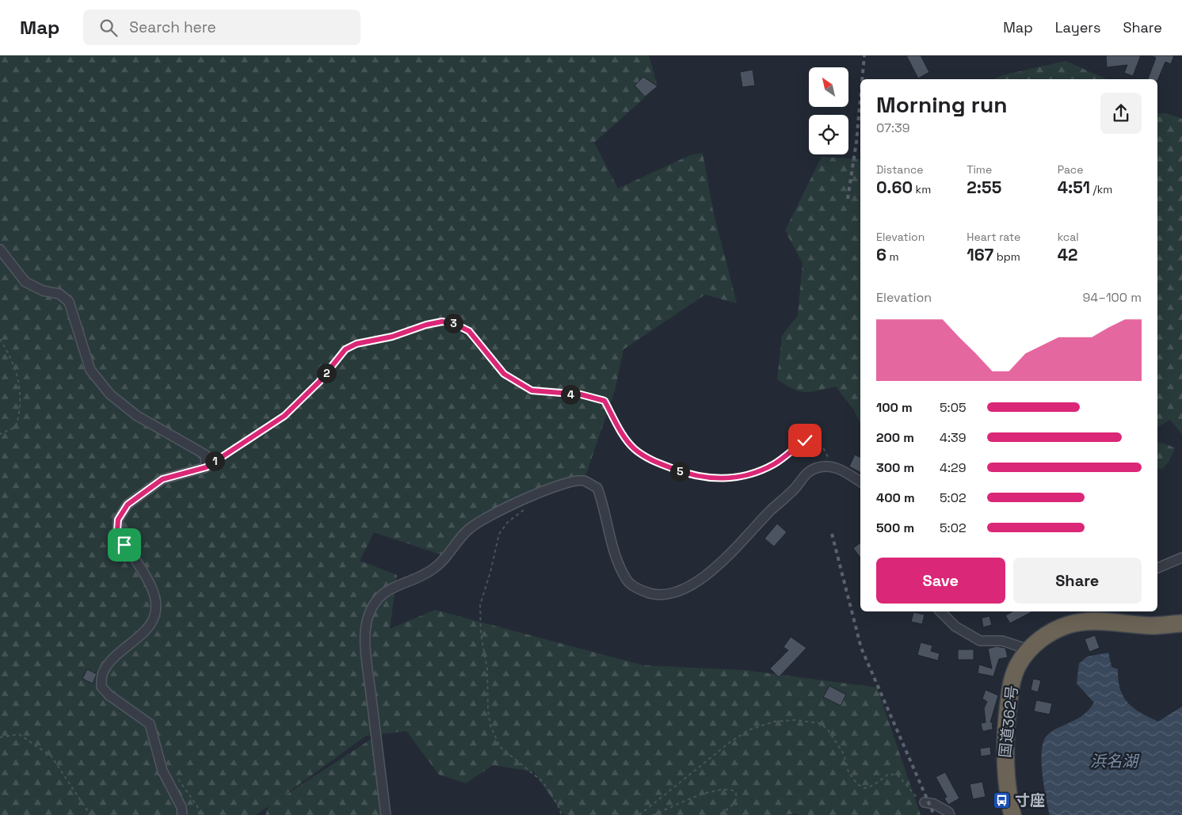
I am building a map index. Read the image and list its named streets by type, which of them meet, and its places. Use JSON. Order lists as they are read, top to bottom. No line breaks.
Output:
{"streets":{"highway":["国道362号"]},"water":["浜名湖"],"places":{"bus stop":["寸座"]},"north":"top left","page":{"header":"Map","search":"Search here","nav":["Map","Layers","Share"],"heading":["Morning run","07:39"],"stats":[["Distance","0.60 km"],["Time","2:55"],["Pace","4:51 /km"],["Elevation","6 m"],["Heart rate","167 bpm"],["kcal","42"]],"chart":["Elevation","94–100 m"],"pins":["3","2","4","1","5"],"list":[{"name":"100 m","note":"5:05"},{"name":"200 m","note":"4:39"},{"name":"300 m","note":"4:29"},{"name":"400 m","note":"5:02"},{"name":"500 m","note":"5:02"}],"buttons":["Save","Share"]}}
